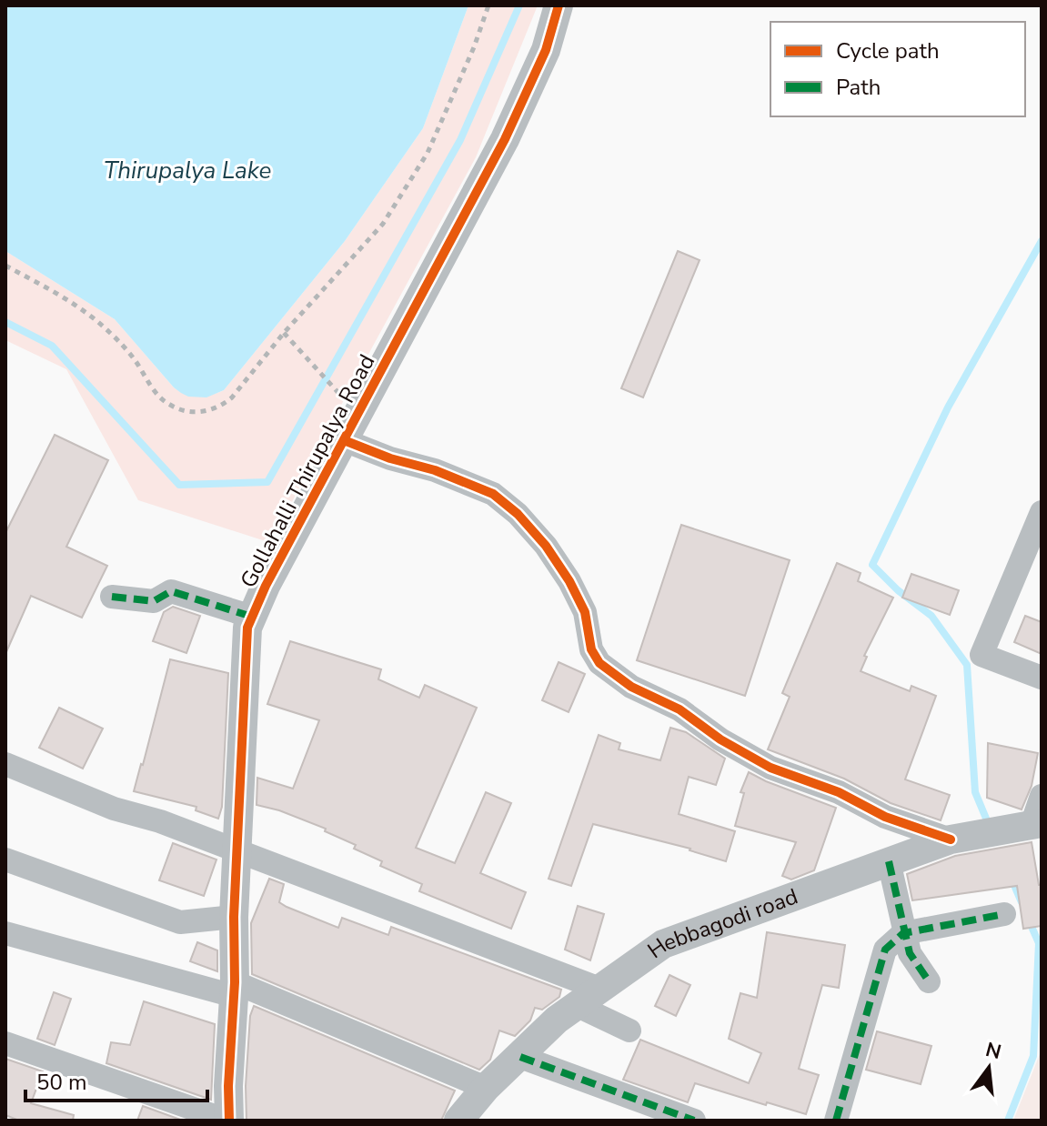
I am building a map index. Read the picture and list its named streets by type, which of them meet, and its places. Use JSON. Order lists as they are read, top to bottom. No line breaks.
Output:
{"streets":{"street":["Gollahalli Thirupalya Road","Hebbagodi road"]},"water":["Thirupalya Lake"],"legend":["Cycle path","Path"],"scale_bar":"50 m","north":"top"}
